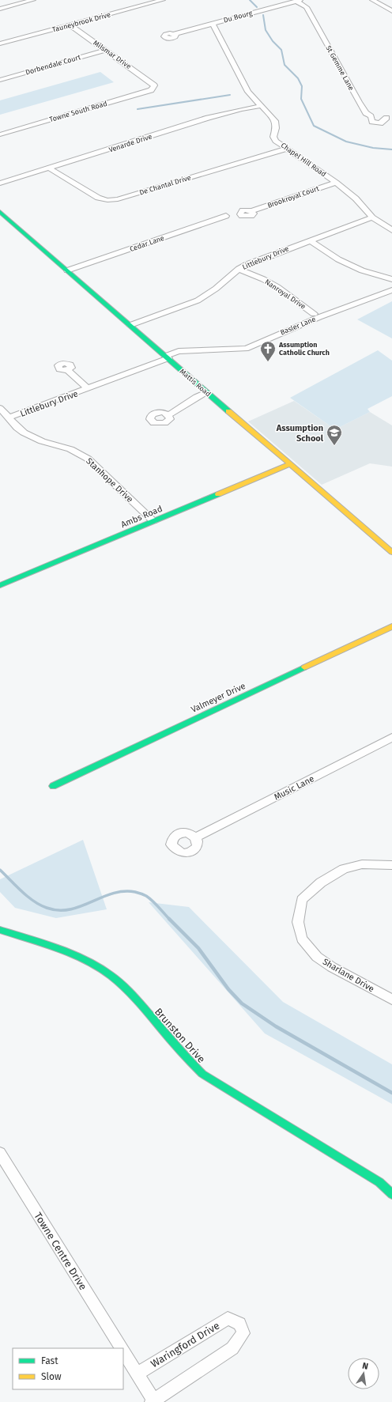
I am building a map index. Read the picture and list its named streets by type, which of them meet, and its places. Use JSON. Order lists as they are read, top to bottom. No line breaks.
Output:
{"streets":{"street":["Du Bourg","Tauneybrook Drive","Milsmar Drive","Dorbendale Court","St Gemme Lane","Towne South Road","Venarde Drive","Chapel Hill Road","De Chantal Drive","Brookroyal Court","Cedar Lane","Littlebury Drive","Nanroyal Drive","Basler Lane","Mattis Road","Stanhope Drive","Ambs Road","Valmeyer Drive","Music Lane","Sharlane Drive","Brunston Drive","Towne Centre Drive","Waringford Drive"]},"crossings":[["Du Bourg","St Gemme Lane"],["Du Bourg","Chapel Hill Road"],["Tauneybrook Drive","Milsmar Drive"],["Milsmar Drive","Dorbendale Court"],["Milsmar Drive","Towne South Road"],["Venarde Drive","Chapel Hill Road"],["Venarde Drive","De Chantal Drive"],["Chapel Hill Road","De Chantal Drive"],["Chapel Hill Road","Brookroyal Court"],["Chapel Hill Road","Littlebury Drive"],["Cedar Lane","Mattis Road"],["Littlebury Drive","Nanroyal Drive"],["Littlebury Drive","Basler Lane"],["Littlebury Drive","Mattis Road"],["Littlebury Drive","Stanhope Drive"],["Basler Lane","Mattis Road"],["Mattis Road","Ambs Road"],["Stanhope Drive","Ambs Road"],["Towne Centre Drive","Waringford Drive"]],"places":{"church":["Assumption Catholic Church"],"school or university":["Assumption School"]},"legend":["Fast","Slow"],"north":"top"}
